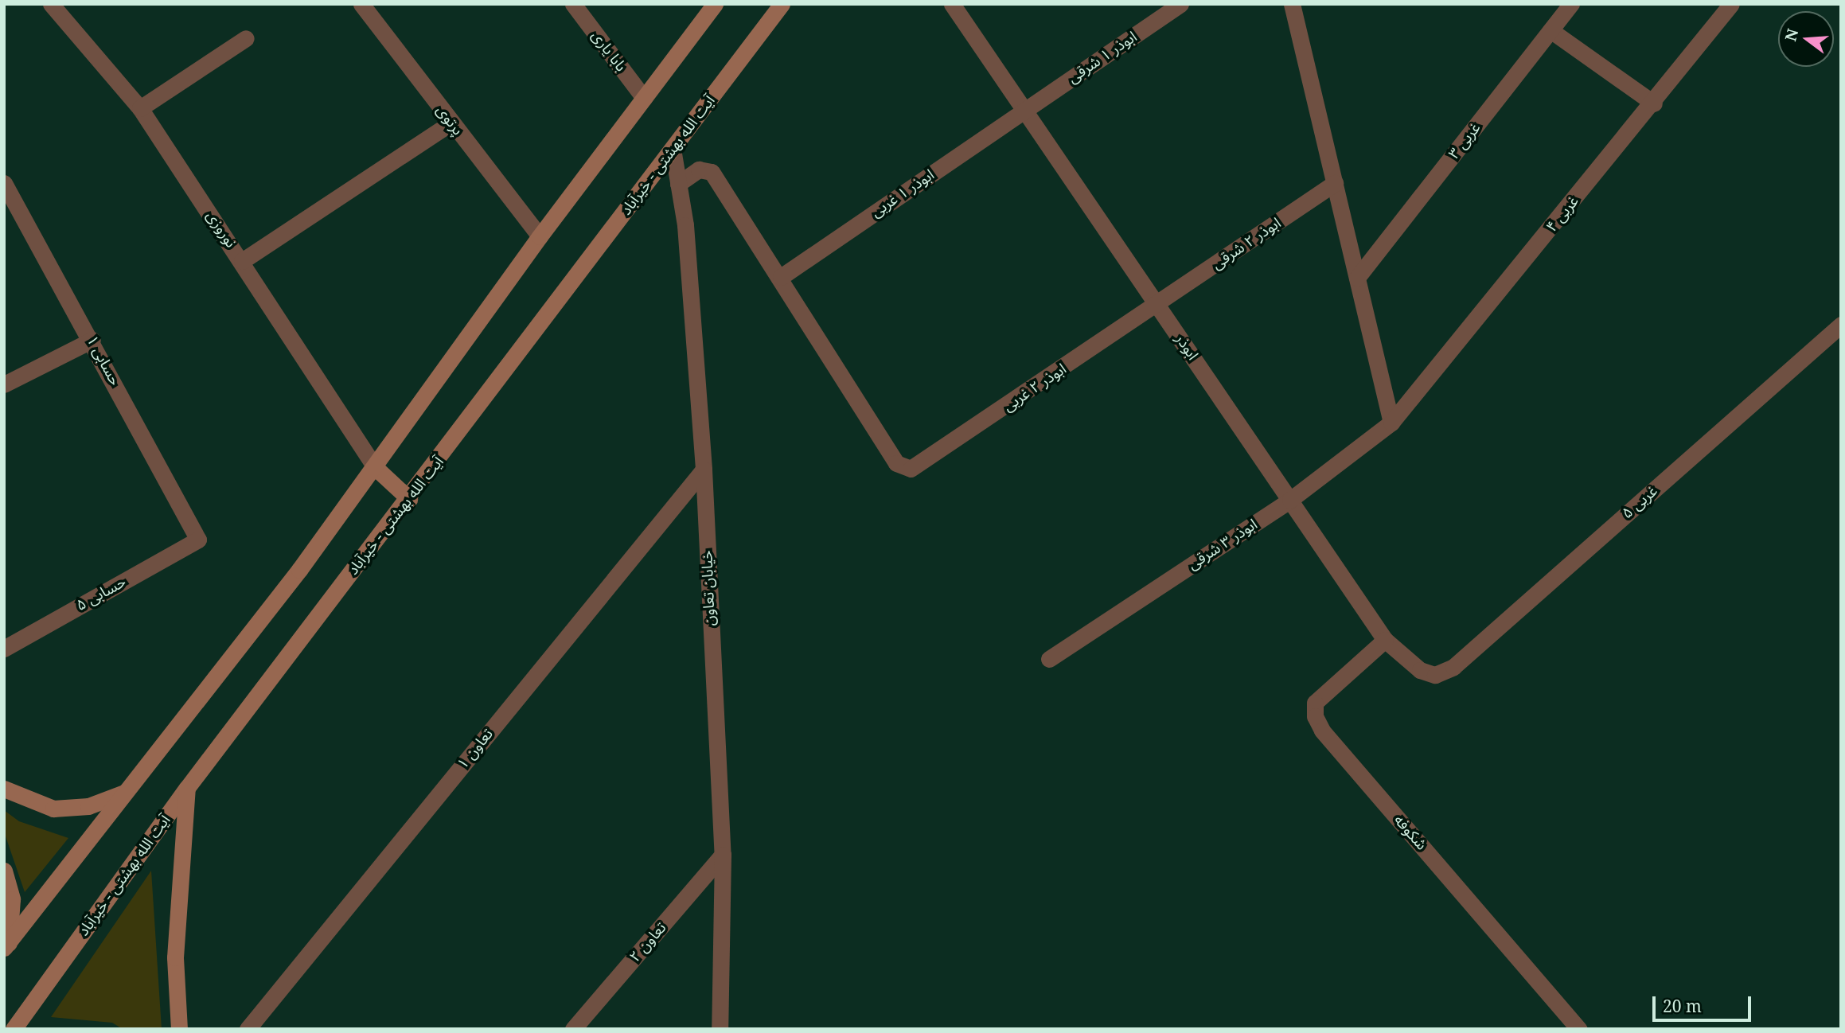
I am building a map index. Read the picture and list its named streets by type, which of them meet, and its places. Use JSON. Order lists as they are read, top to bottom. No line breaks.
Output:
{"streets":{"main road":["آیت الله بهشتی - خیرآباد"],"street":["بابا یاری","ابوذر ۱ شرقی","پرتوی","غربی ۳","ابوذر ۱ غربی","غربی ۴","نوروزی","ابوذر ۲ شرقی","ابوذر","حسابی ۱","ابوذر ۲ غربی","غربی ۵","ابوذر ۳ شرقی","خیابان تعاون","حسابی ۵","تعاون ۱","شکوفه","تعاون ۲"]},"crossings":[["ابوذر ۱ شرقی","ابوذر ۱ غربی"],["ابوذر ۱ شرقی","ابوذر"],["آیت الله بهشتی - خیرآباد","خیابان تعاون"],["ابوذر ۱ غربی","ابوذر"],["ابوذر ۱ غربی","ابوذر ۲ غربی"],["غربی ۴","ابوذر ۳ شرقی"],["ابوذر ۲ شرقی","ابوذر"],["ابوذر ۲ شرقی","ابوذر ۲ غربی"],["ابوذر","ابوذر ۲ غربی"],["ابوذر","غربی ۵"],["ابوذر","ابوذر ۳ شرقی"],["ابوذر","شکوفه"],["حسابی ۱","حسابی ۵"],["خیابان تعاون","تعاون ۱"],["خیابان تعاون","تعاون ۲"]],"scale_bar":"20 m","north":"left"}
